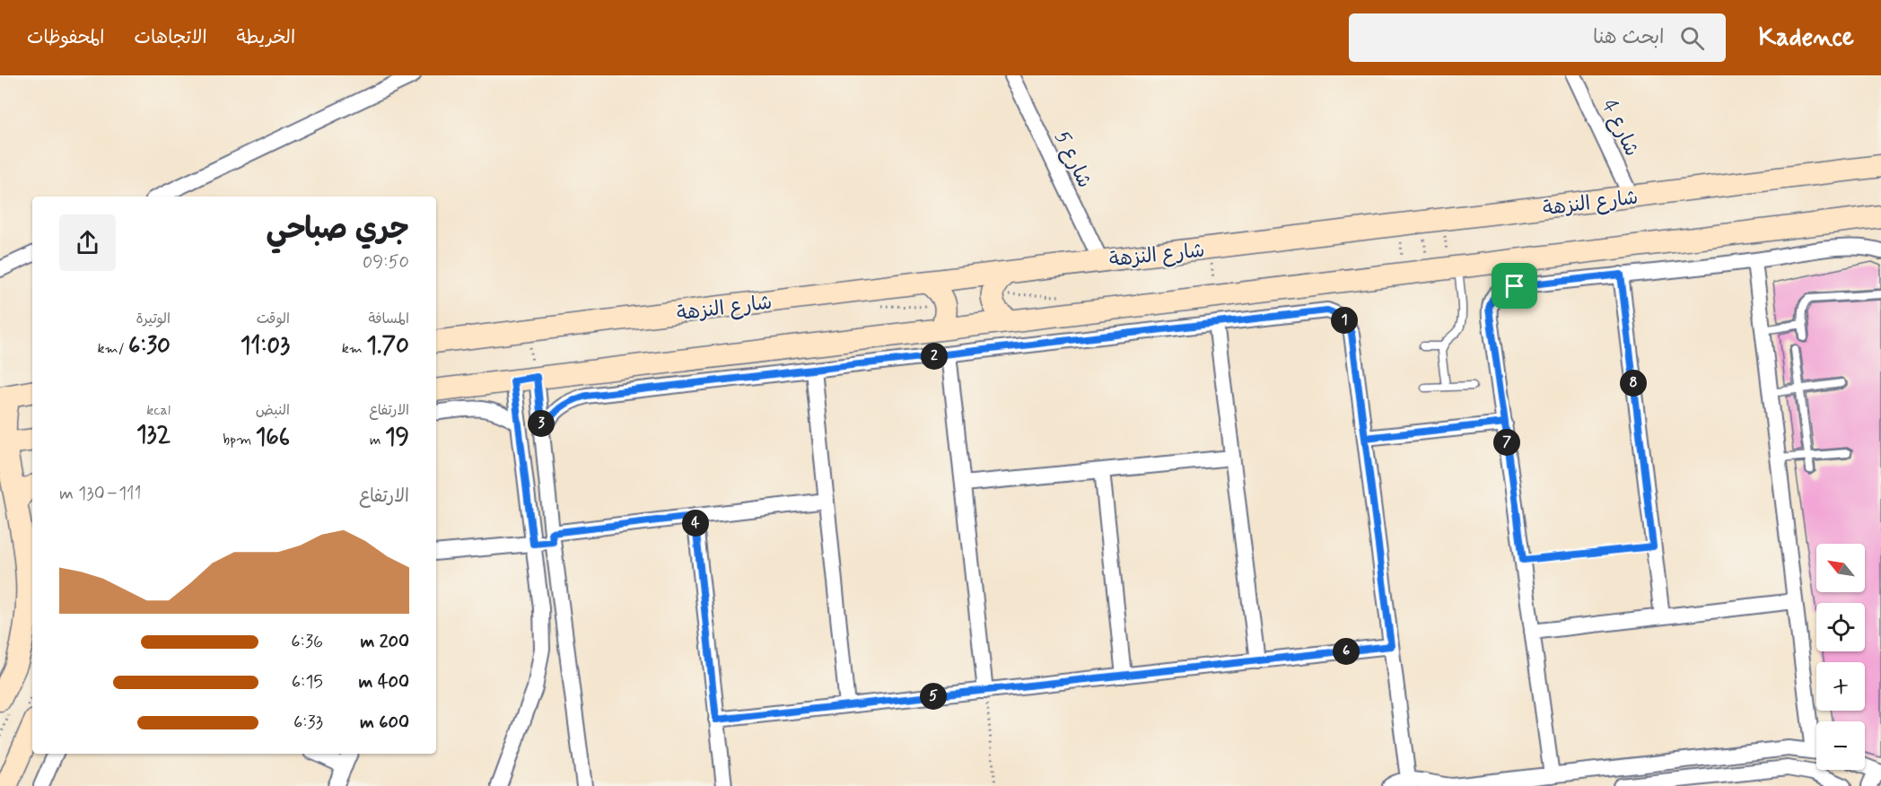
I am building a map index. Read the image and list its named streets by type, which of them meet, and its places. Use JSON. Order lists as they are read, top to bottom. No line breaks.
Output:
{"streets":{"main road":["شارع النزهة"],"street":["شارع 4","شارع 5"]},"crossings":[["شارع 4","شارع النزهة"],["شارع 5","شارع النزهة"]],"north":"top left","page":{"header":"Kadence","search":"ابحث هنا","nav":["الخريطة","الاتجاهات","المحفوظات"],"heading":["جري صباحي","09:50"],"stats":[["المسافة","1.70 km"],["الوقت","11:03"],["الوتيرة","6:30 /km"],["الارتفاع","19 m"],["النبض","166 bpm"],["kcal","132"]],"pins":["1","2","8","3","7","4","6","5"],"chart":["الارتفاع","111–130 m"],"map_buttons":["+","−"],"list":[{"name":"200 m","note":"6:36"},{"name":"400 m","note":"6:15"},{"name":"600 m","note":"6:33"}]}}
